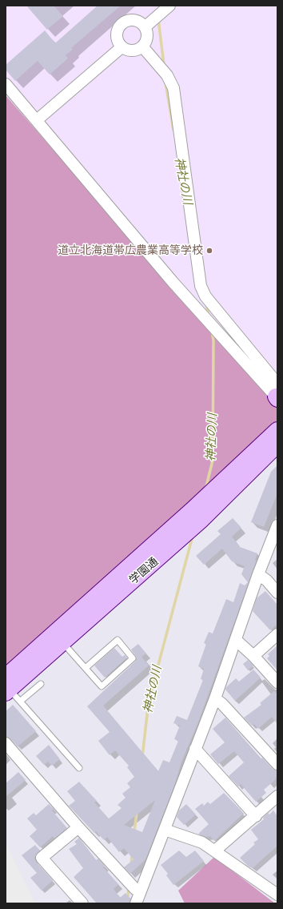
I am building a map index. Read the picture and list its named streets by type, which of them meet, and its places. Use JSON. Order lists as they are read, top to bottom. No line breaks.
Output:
{"streets":{"street":["学園通"]},"water":["神社の川"],"places":["道立北海道帯広農業高等学校"]}
